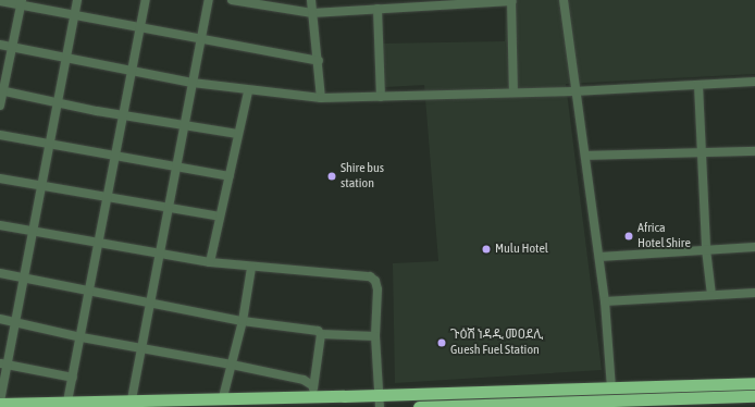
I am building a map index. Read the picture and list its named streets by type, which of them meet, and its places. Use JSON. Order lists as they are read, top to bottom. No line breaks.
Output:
{"places":["Shire bus station","Africa Hotel Shire","Mulu Hotel","ጉዕሽ ነዳዲ መዐደሊ Guesh Fuel Station"]}
